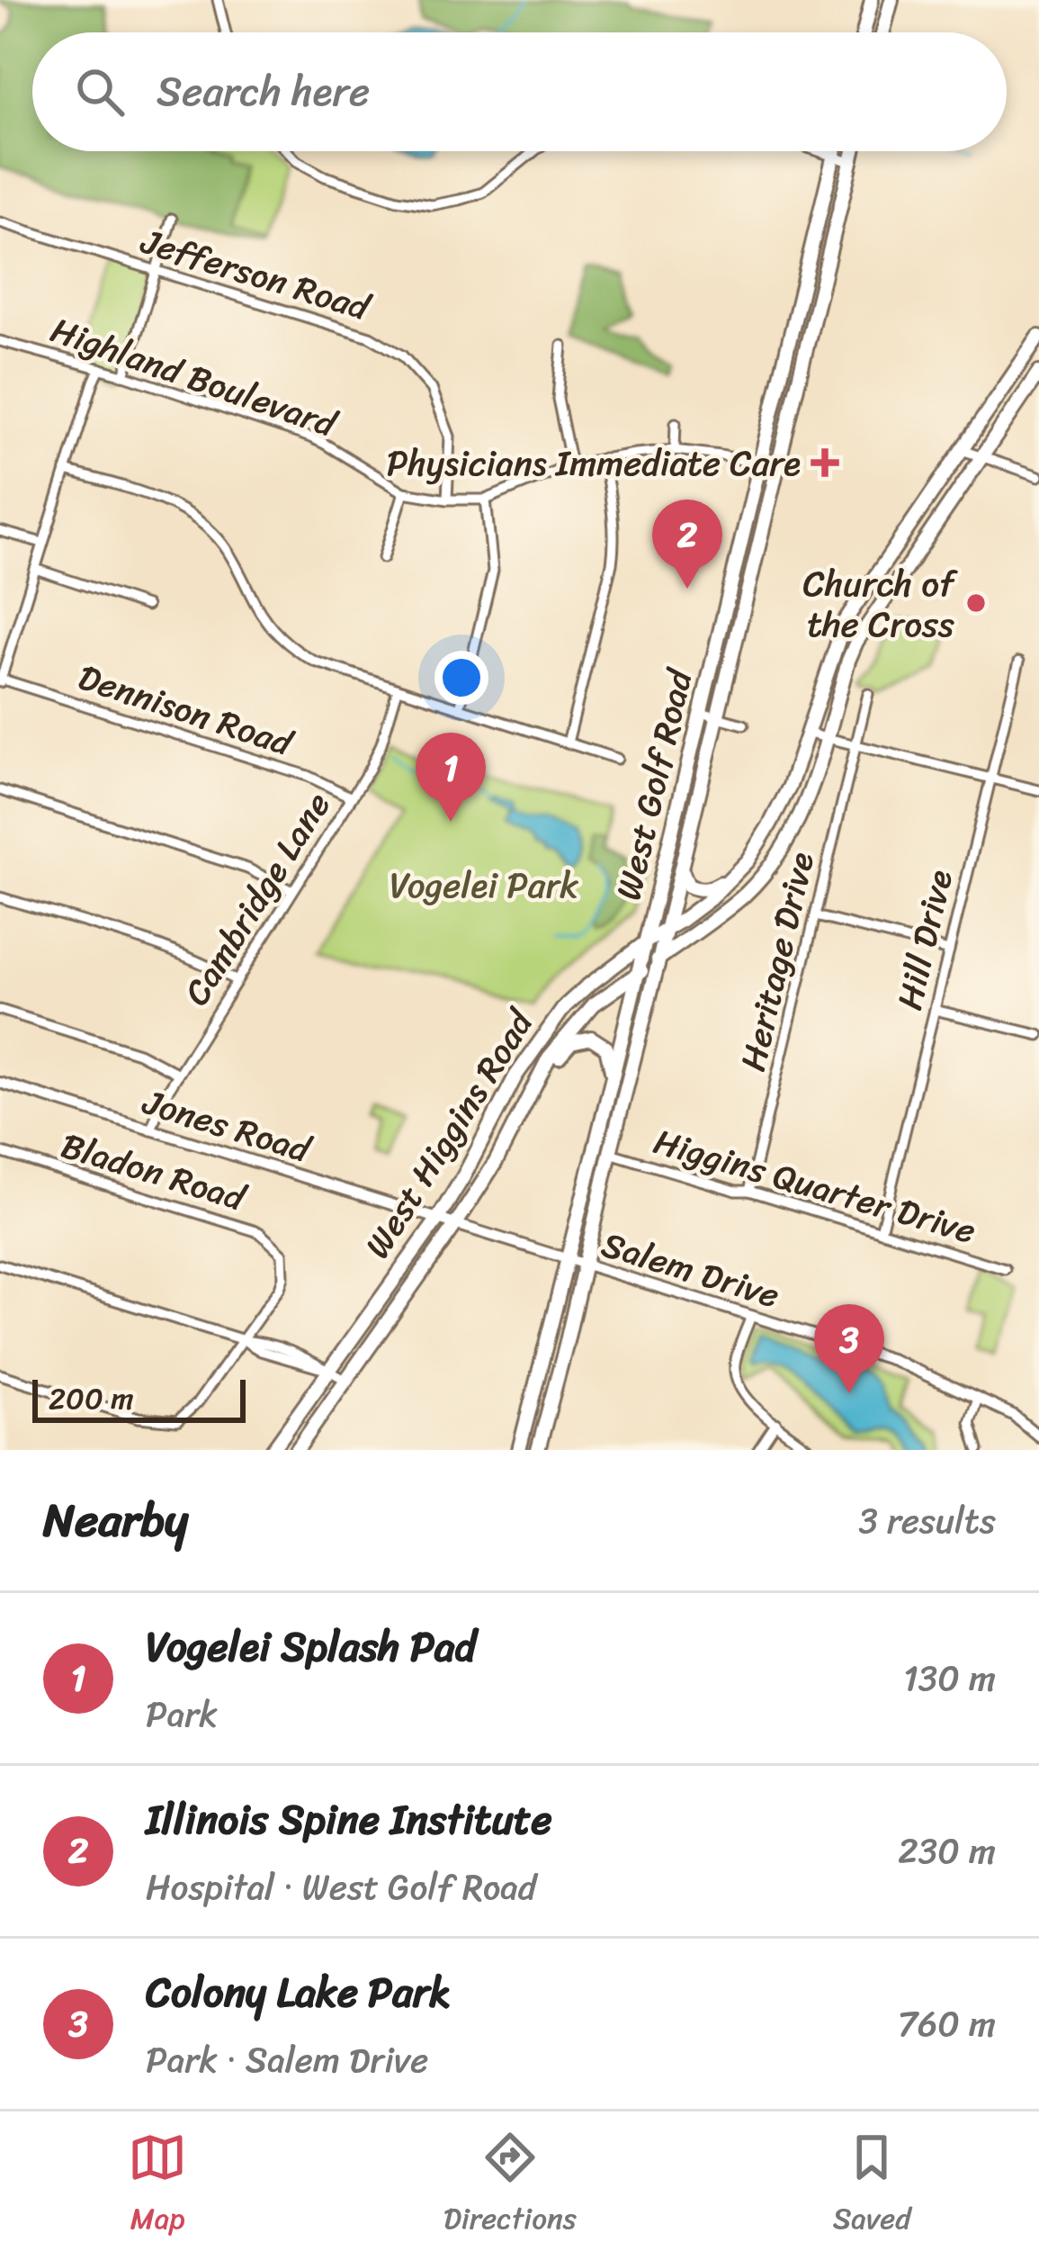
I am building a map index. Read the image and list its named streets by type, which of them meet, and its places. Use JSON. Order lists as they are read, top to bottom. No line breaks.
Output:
{"streets":{"main road":["West Golf Road","West Higgins Road"],"street":["Jefferson Road","Highland Boulevard","Dennison Road","Cambridge Lane","Hill Drive","Heritage Drive","Jones Road","Bladon Road","Higgins Quarter Drive","Salem Drive"]},"crossings":[["Jefferson Road","Highland Boulevard"],["Highland Boulevard","West Golf Road"],["Dennison Road","Cambridge Lane"],["West Golf Road","West Higgins Road"],["West Golf Road","Higgins Quarter Drive"],["West Golf Road","Salem Drive"],["Cambridge Lane","Jones Road"],["Hill Drive","Higgins Quarter Drive"],["Heritage Drive","Higgins Quarter Drive"],["Jones Road","West Higgins Road"],["Jones Road","Salem Drive"],["West Higgins Road","Salem Drive"]],"parks":["Vogelei Park"],"places":{"health":["Physicians Immediate Care"],"other":["Church of the Cross"]},"scale_bar":"200 m","page":{"search":"Search here","pins":["2","1","3"],"scale":"200 m","heading":["Nearby","3 results"],"list":[{"mark":"1","name":"Vogelei Splash Pad","note":"Park","value":"130 m"},{"mark":"2","name":"Illinois Spine Institute","note":"Hospital · West Golf Road","value":"230 m"},{"mark":"3","name":"Colony Lake Park","note":"Park · Salem Drive","value":"760 m"}],"nav":["Map","Directions","Saved"]}}
